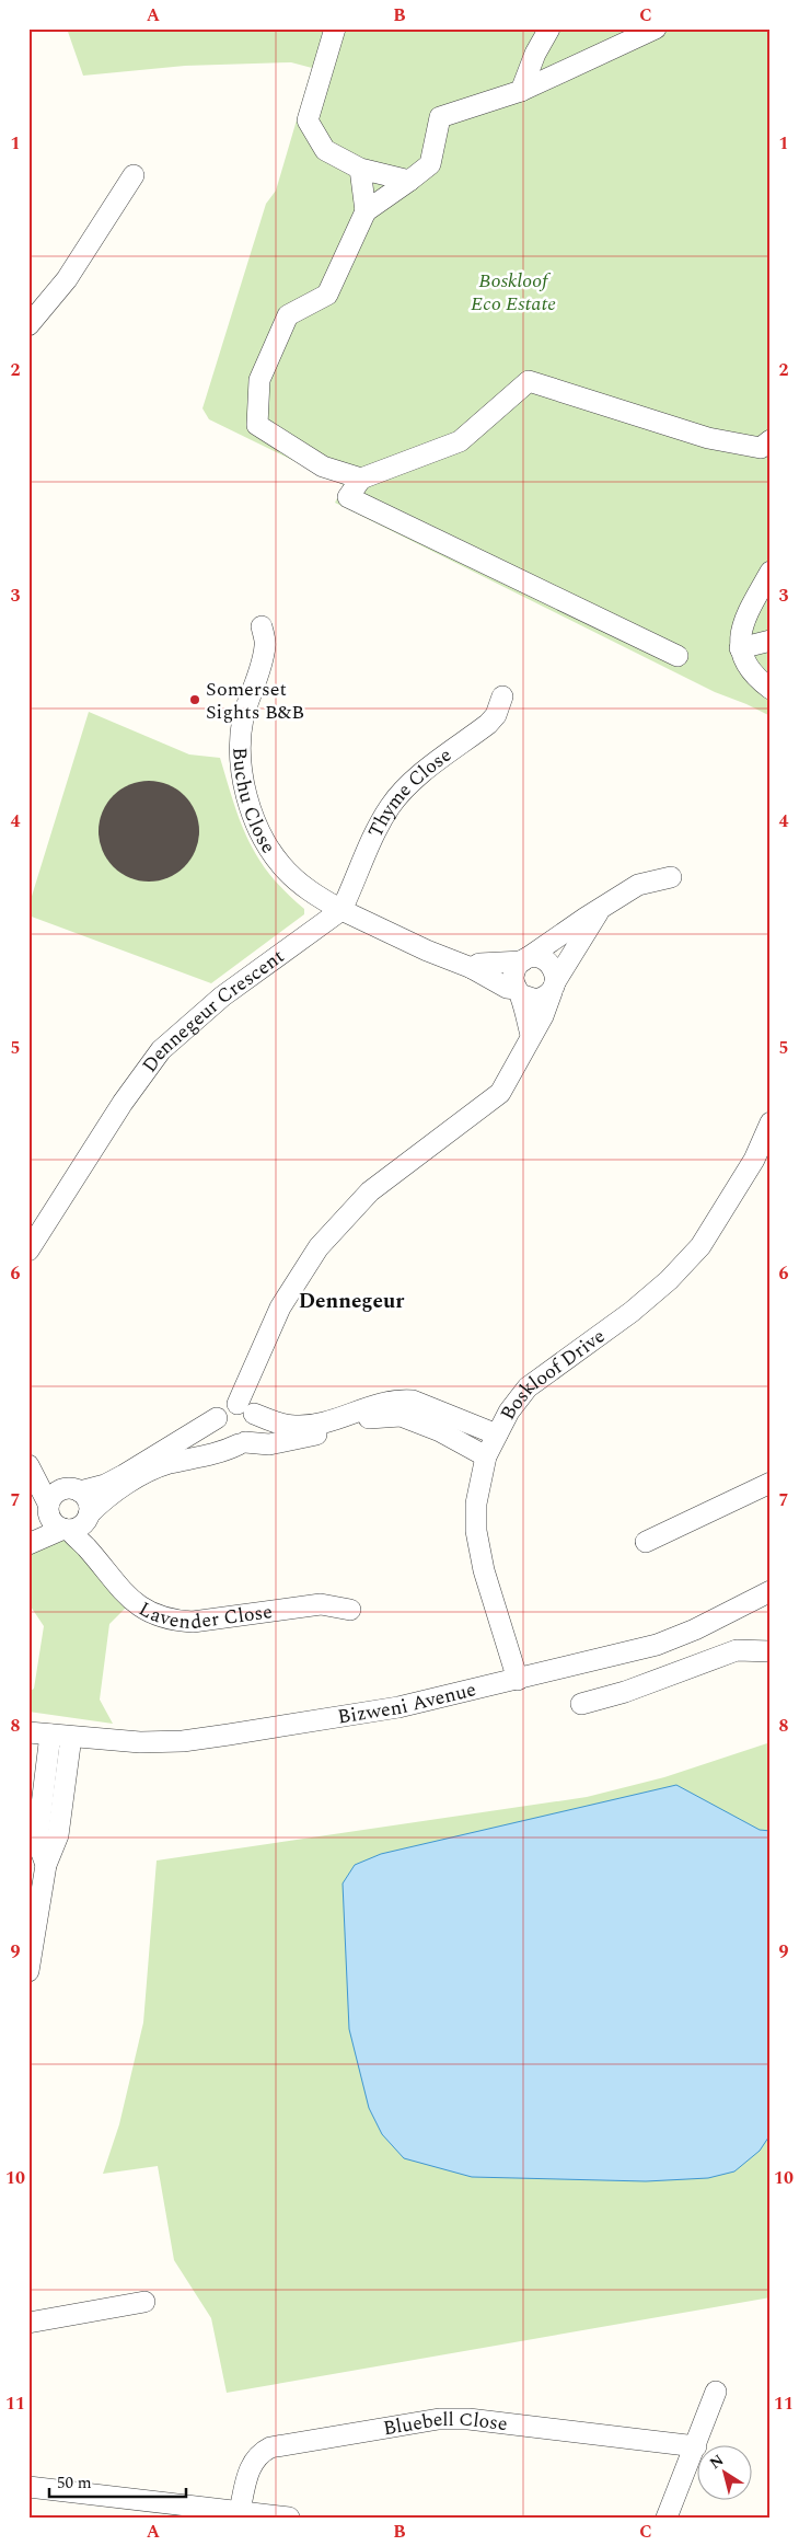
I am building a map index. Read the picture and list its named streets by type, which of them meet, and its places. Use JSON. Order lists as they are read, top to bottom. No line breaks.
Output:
{"streets":{"street":["Thyme Close","Buchu Close","Dennegeur Crescent","Boskloof Drive","Lavender Close","Bizweni Avenue","Bluebell Close"]},"crossings":[["Thyme Close","Buchu Close"],["Thyme Close","Dennegeur Crescent"],["Buchu Close","Dennegeur Crescent"],["Boskloof Drive","Bizweni Avenue"]],"districts":["Dennegeur"],"parks":["Boskloof Eco Estate"],"places":["Somerset Sights B&B"],"scale_bar":"50 m","north":"top left","grid":{"columns":["A","B","C"],"rows":["1","2","3","4","5","6","7","8","9","10","11"]}}
